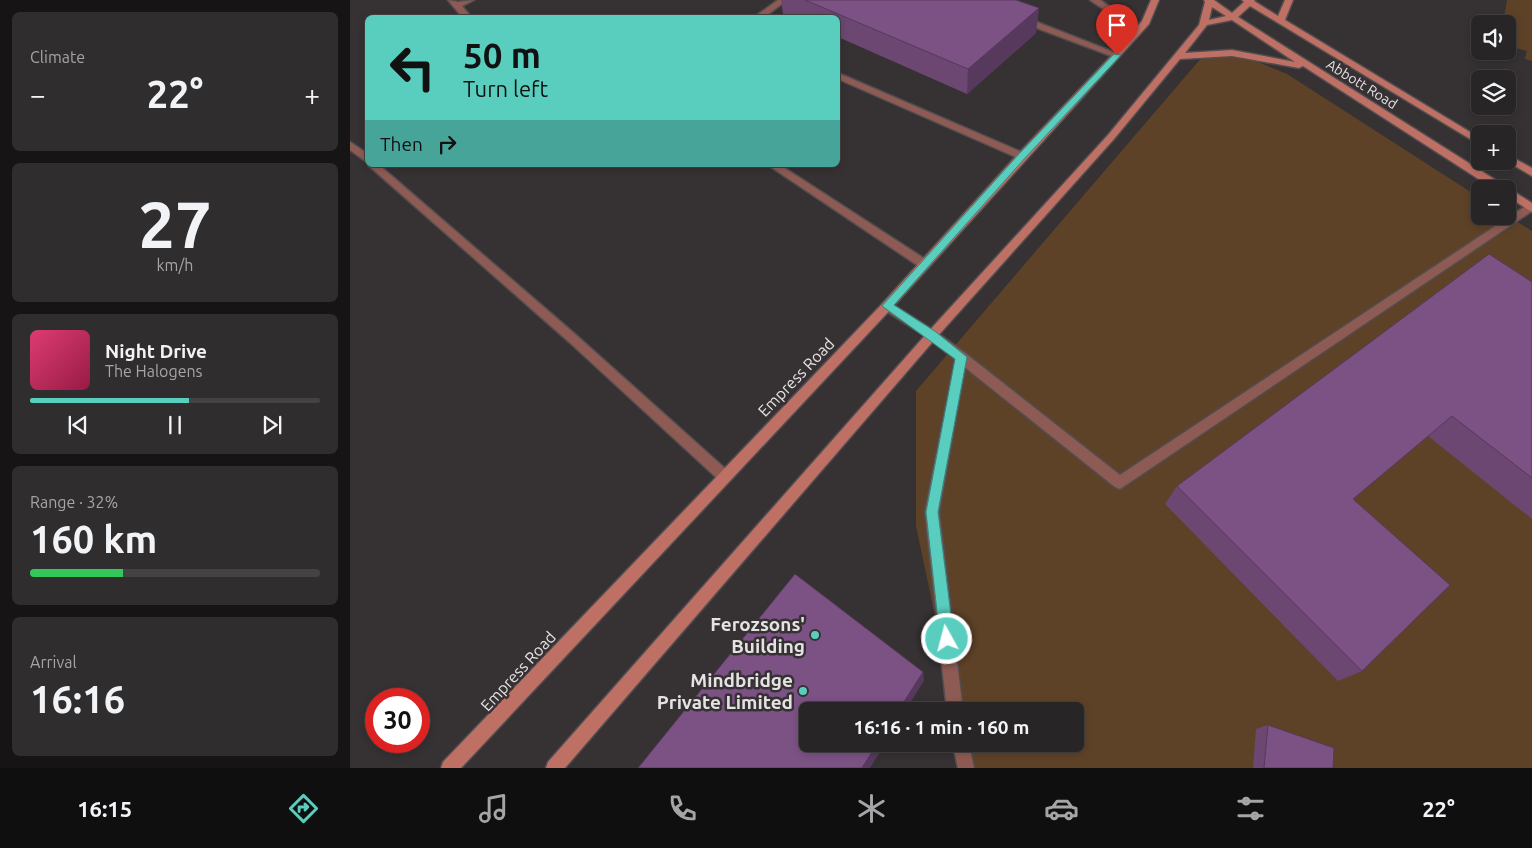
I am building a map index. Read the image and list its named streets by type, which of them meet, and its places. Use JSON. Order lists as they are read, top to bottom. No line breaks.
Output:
{"streets":{"main road":["Abbott Road","Empress Road"]},"places":["Ferozsons' Building","Mindbridge Private Limited"],"page":{"tile":["Climate",["27","km/h"],["Range · 32%","160 km"],["Arrival","16:16"]],"map_buttons":["+","−"],"turn":["50 m","Turn left"],"heat":["−","22°","+"],"then":"Then","song":["Night Drive","The Halogens"],"limit":"30","trip":"16:16 · 1 min · 160 m","tabs":["16:15","22°"]}}
